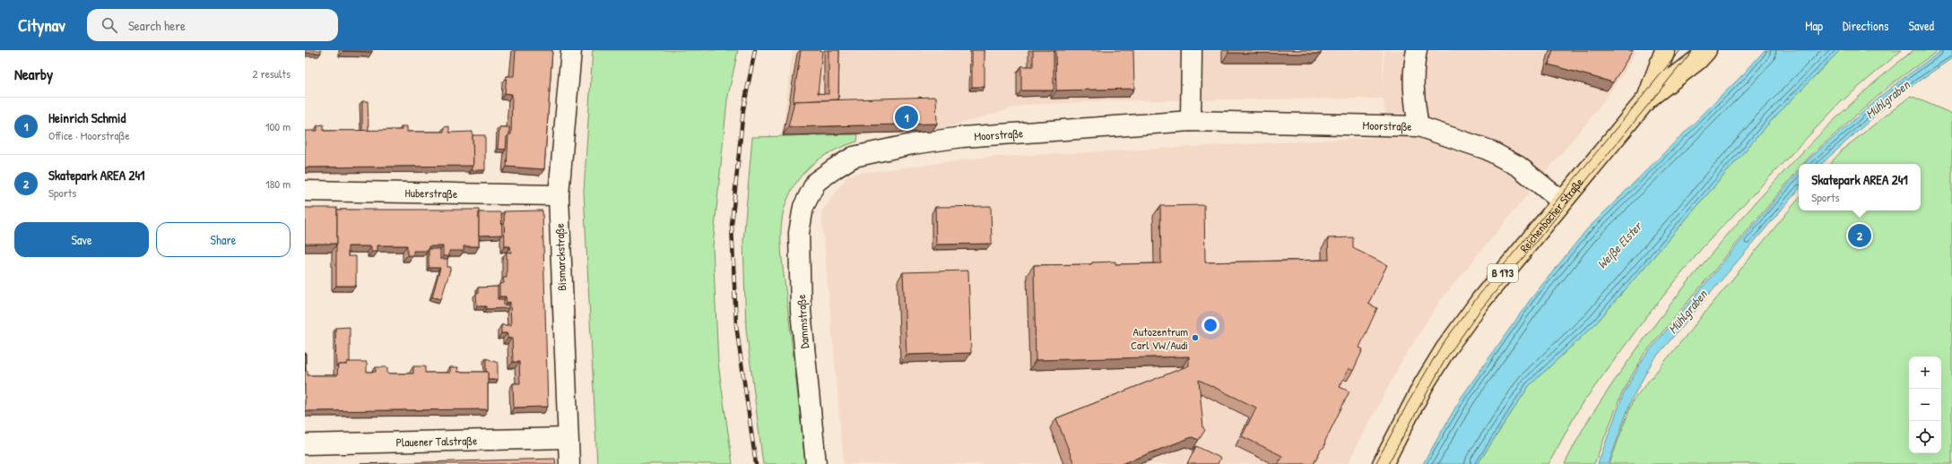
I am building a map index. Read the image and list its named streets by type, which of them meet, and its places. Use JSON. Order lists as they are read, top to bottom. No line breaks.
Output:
{"streets":{"main road":["Reichenbacher Straße","B 173"],"street":["Moorstraße","Huberstraße","Bismarckstraße","Dammstraße","Plauener Talstraße"]},"crossings":[["Moorstraße","Reichenbacher Straße"],["Moorstraße","Dammstraße"],["Huberstraße","Bismarckstraße"],["Bismarckstraße","Plauener Talstraße"]],"water":["Mühlgraben","Weiße Elster"],"places":["Autozentrum Carl VW/Audi"],"page":{"header":"Citynav","search":"Search here","nav":["Map","Directions","Saved"],"heading":["Nearby","2 results"],"list":[{"mark":"1","name":"Heinrich Schmid","note":"Office · Moorstraße","value":"100 m"},{"mark":"2","name":"Skatepark AREA 241","note":"Sports","value":"180 m"}],"pins":["1","2"],"popup":["Skatepark AREA 241","Sports"],"buttons":["Save","Share"],"map_buttons":["+","−"]}}
